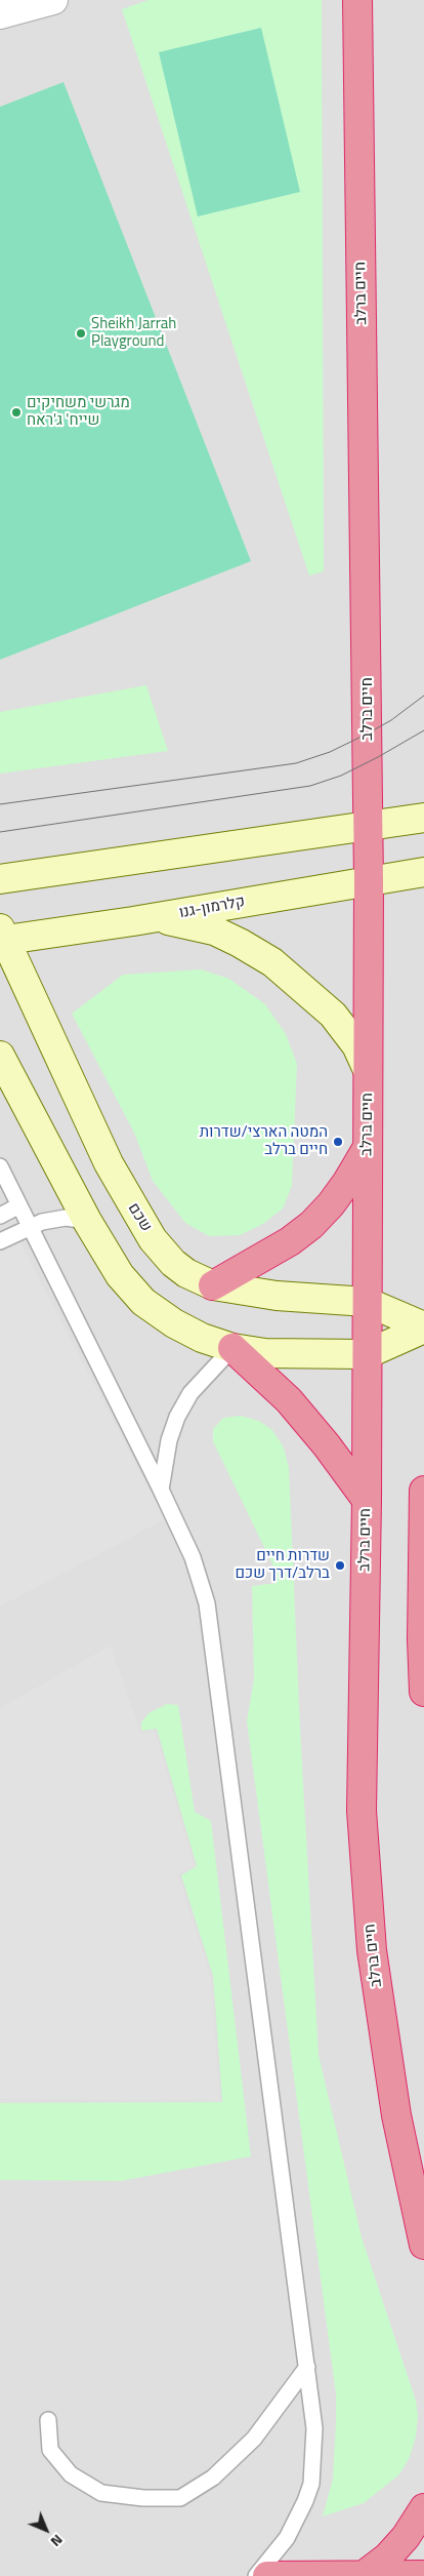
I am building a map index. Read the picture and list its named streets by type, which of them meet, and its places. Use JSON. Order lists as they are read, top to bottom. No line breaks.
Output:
{"streets":{"highway":["חיים ברלב"],"street":["קלרמון-גנו","שכם"]},"crossings":[["חיים ברלב","קלרמון-גנו"],["חיים ברלב","שכם"],["קלרמון-גנו","שכם"]],"places":["Sheikh Jarrah Playground","מגרשי משחיקים שייח' ג'ראח","המטה הארצי/שדרות חיים ברלב","שדרות חיים ברלב/דרך שכם"],"north":"bottom right"}
